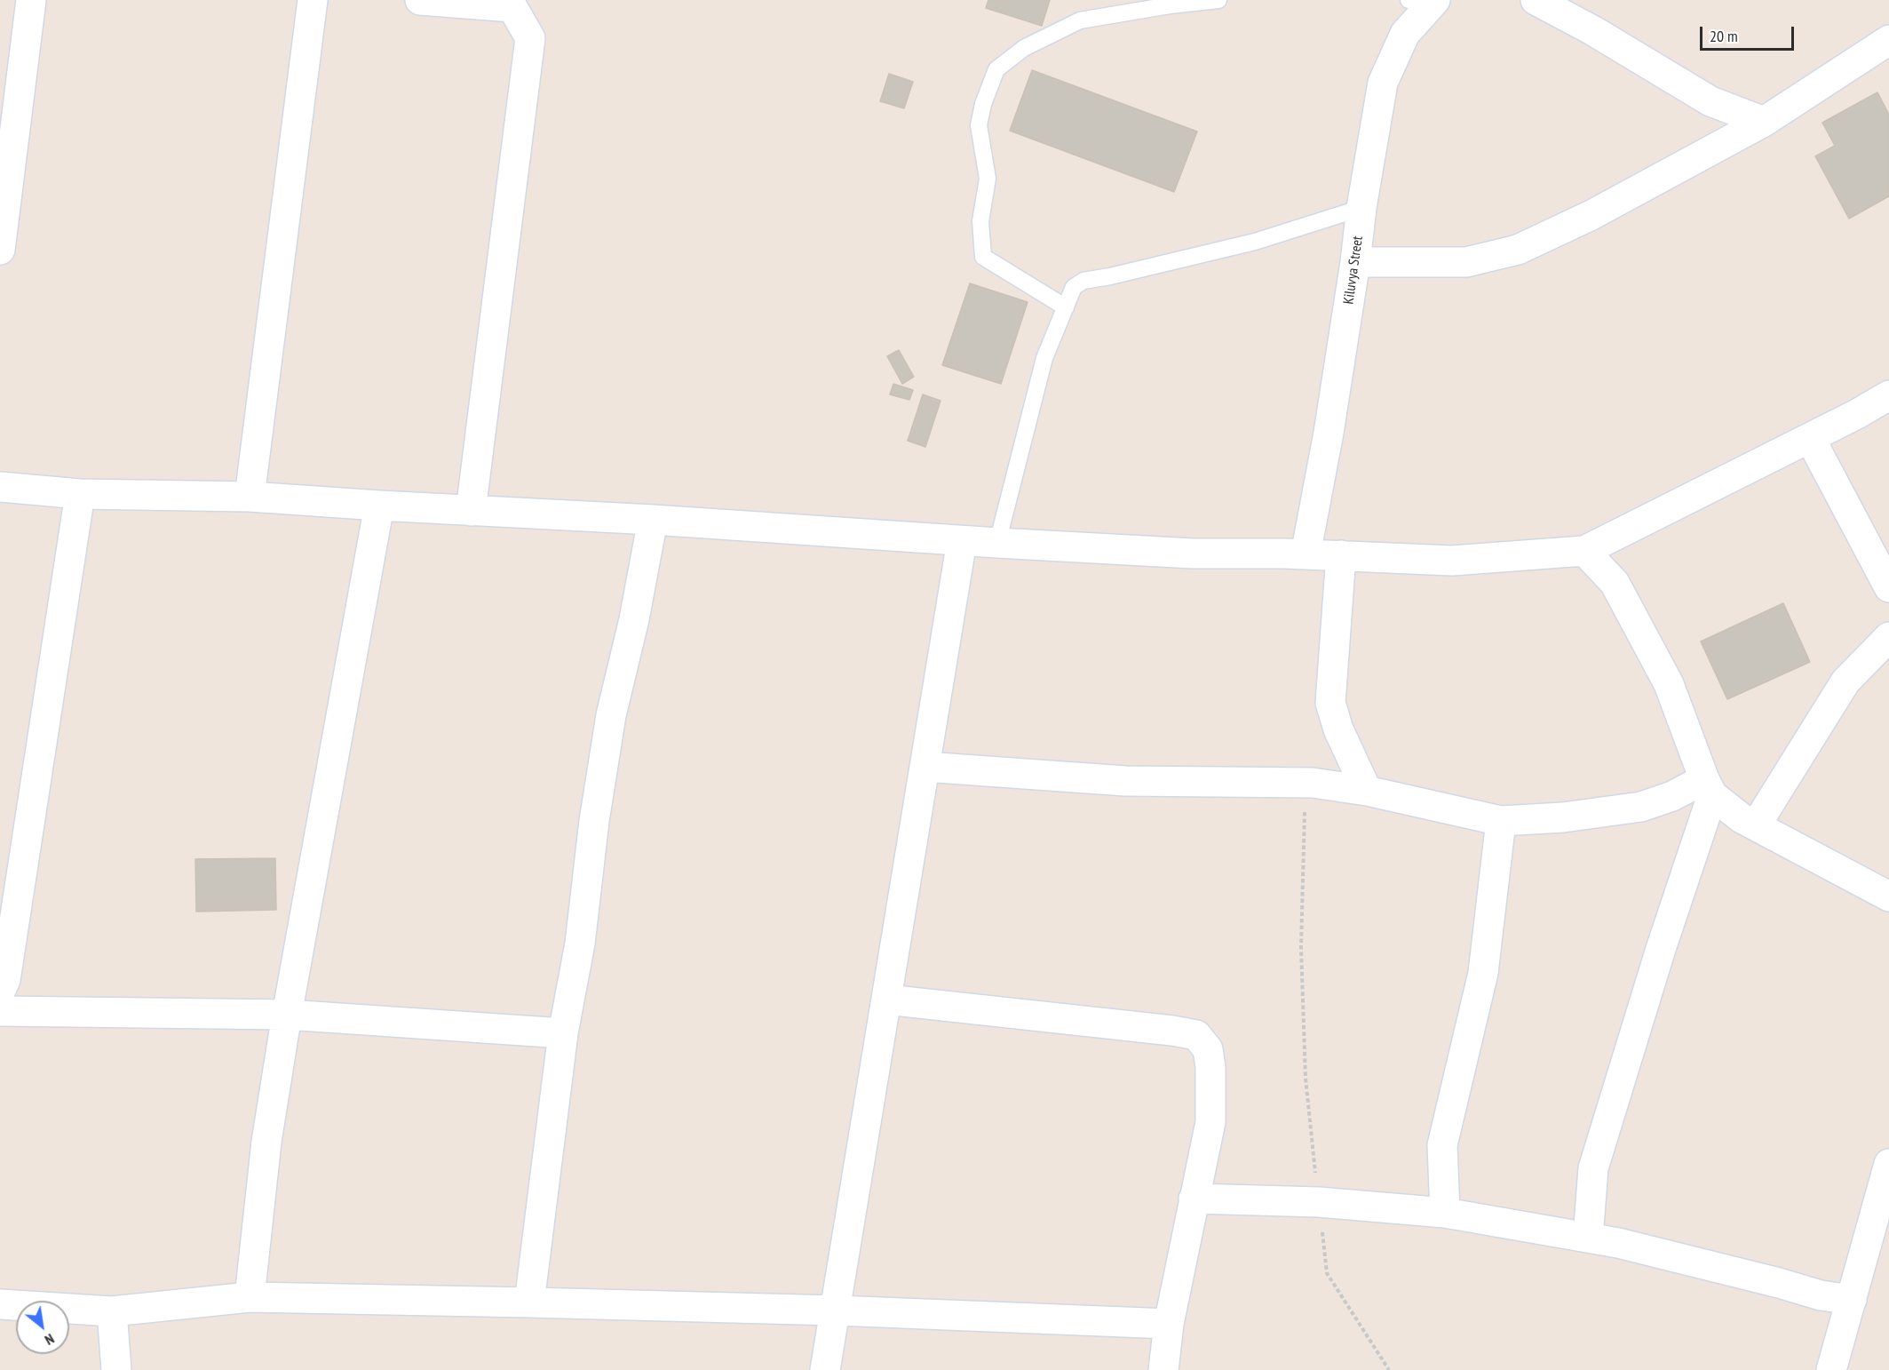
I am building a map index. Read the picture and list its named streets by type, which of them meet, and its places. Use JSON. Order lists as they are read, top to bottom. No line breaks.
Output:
{"streets":{"street":["Kiluvya Street"]},"scale_bar":"20 m","north":"bottom right"}
